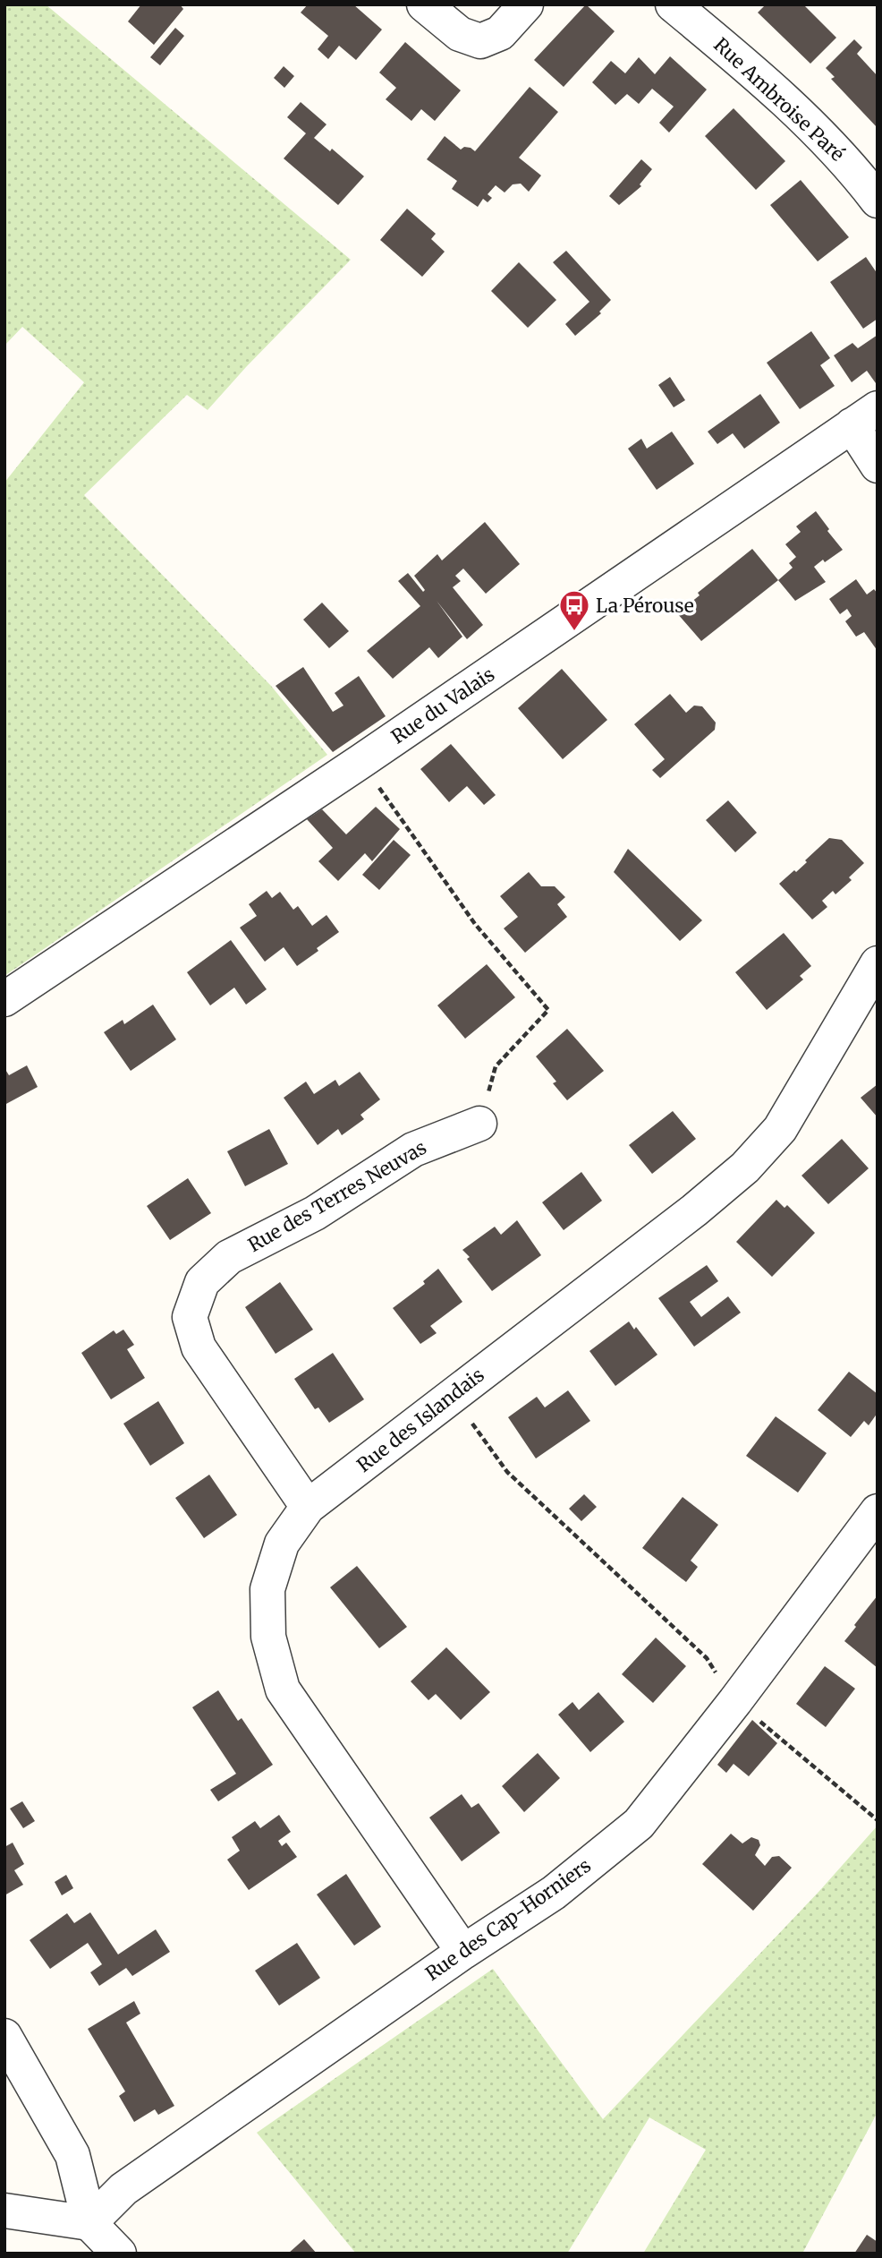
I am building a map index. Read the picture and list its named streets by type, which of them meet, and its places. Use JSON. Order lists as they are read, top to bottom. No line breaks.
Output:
{"streets":{"street":["Rue Ambroise Paré","Rue du Valais","Rue des Terres Neuvas","Rue des Islandais","Rue des Cap-Horniers"]},"crossings":[["Rue des Terres Neuvas","Rue des Islandais"],["Rue des Islandais","Rue des Cap-Horniers"]],"places":{"bus stop":["La Pérouse"]}}
